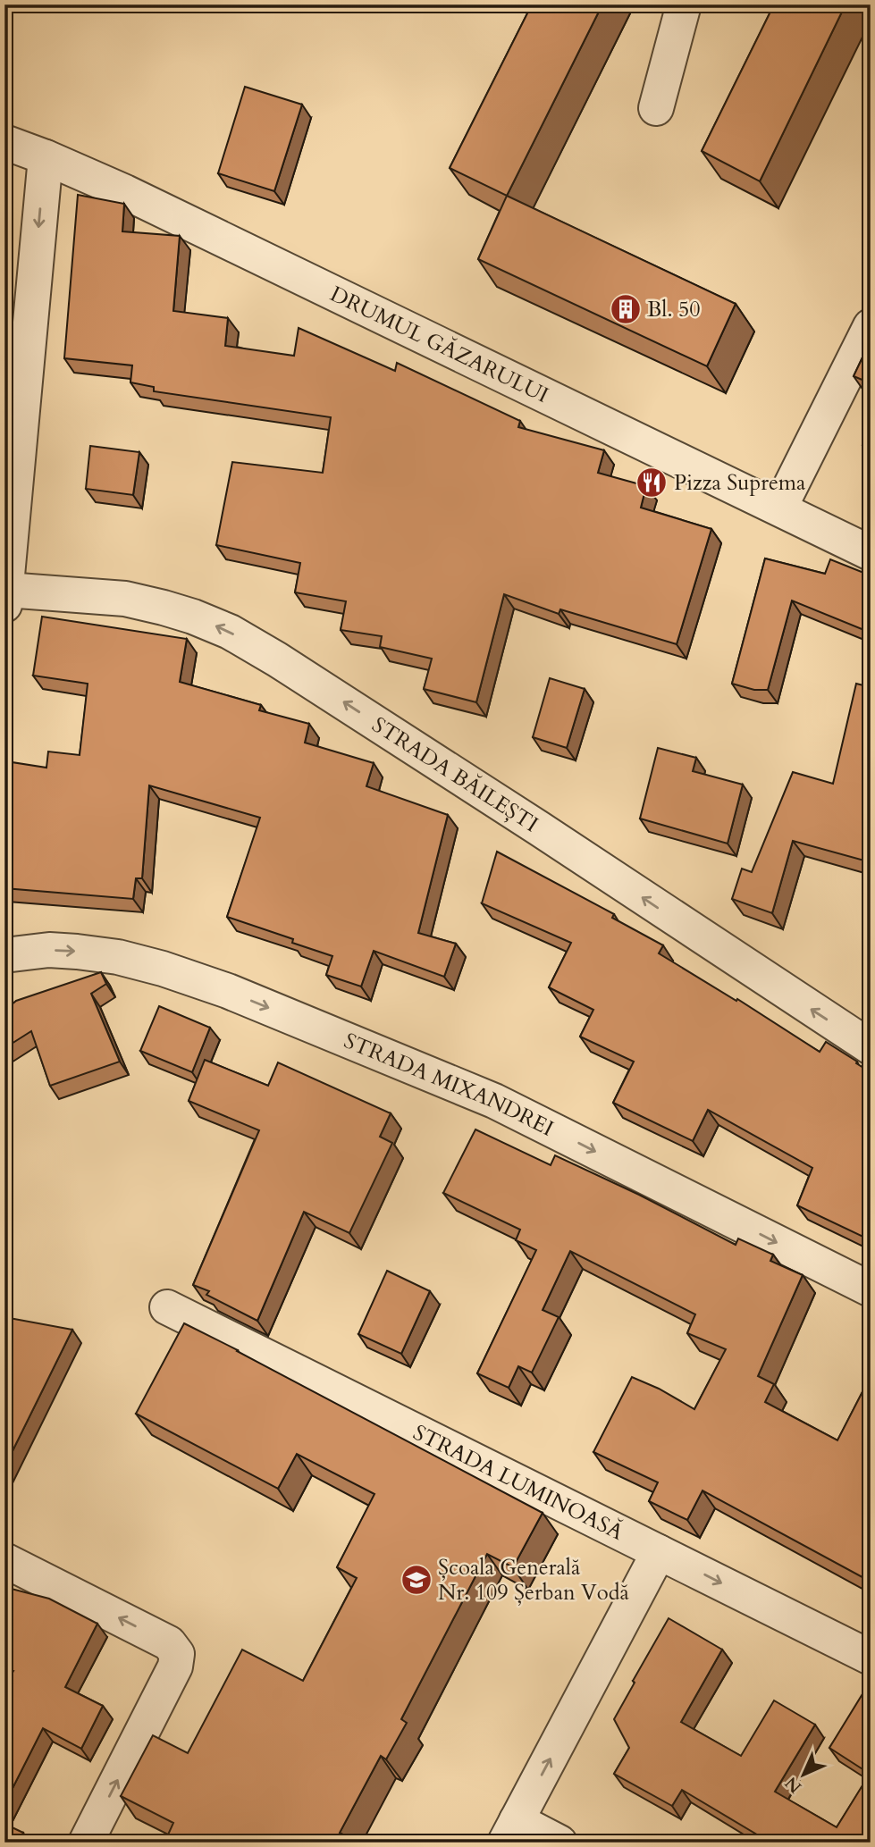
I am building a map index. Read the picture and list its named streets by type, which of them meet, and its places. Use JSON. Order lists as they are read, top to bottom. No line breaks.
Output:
{"streets":{"street":["DRUMUL GĂZARULUI","STRADA BĂILEȘTI","STRADA MIXANDREI","STRADA LUMINOASĂ"]},"one_way":["STRADA BĂILEȘTI","STRADA MIXANDREI"],"places":{"building":["Bl. 50"],"restaurant":["Pizza Suprema"],"school or university":["Școala Generală Nr. 109 Șerban Vodă"]},"north":"bottom left"}
